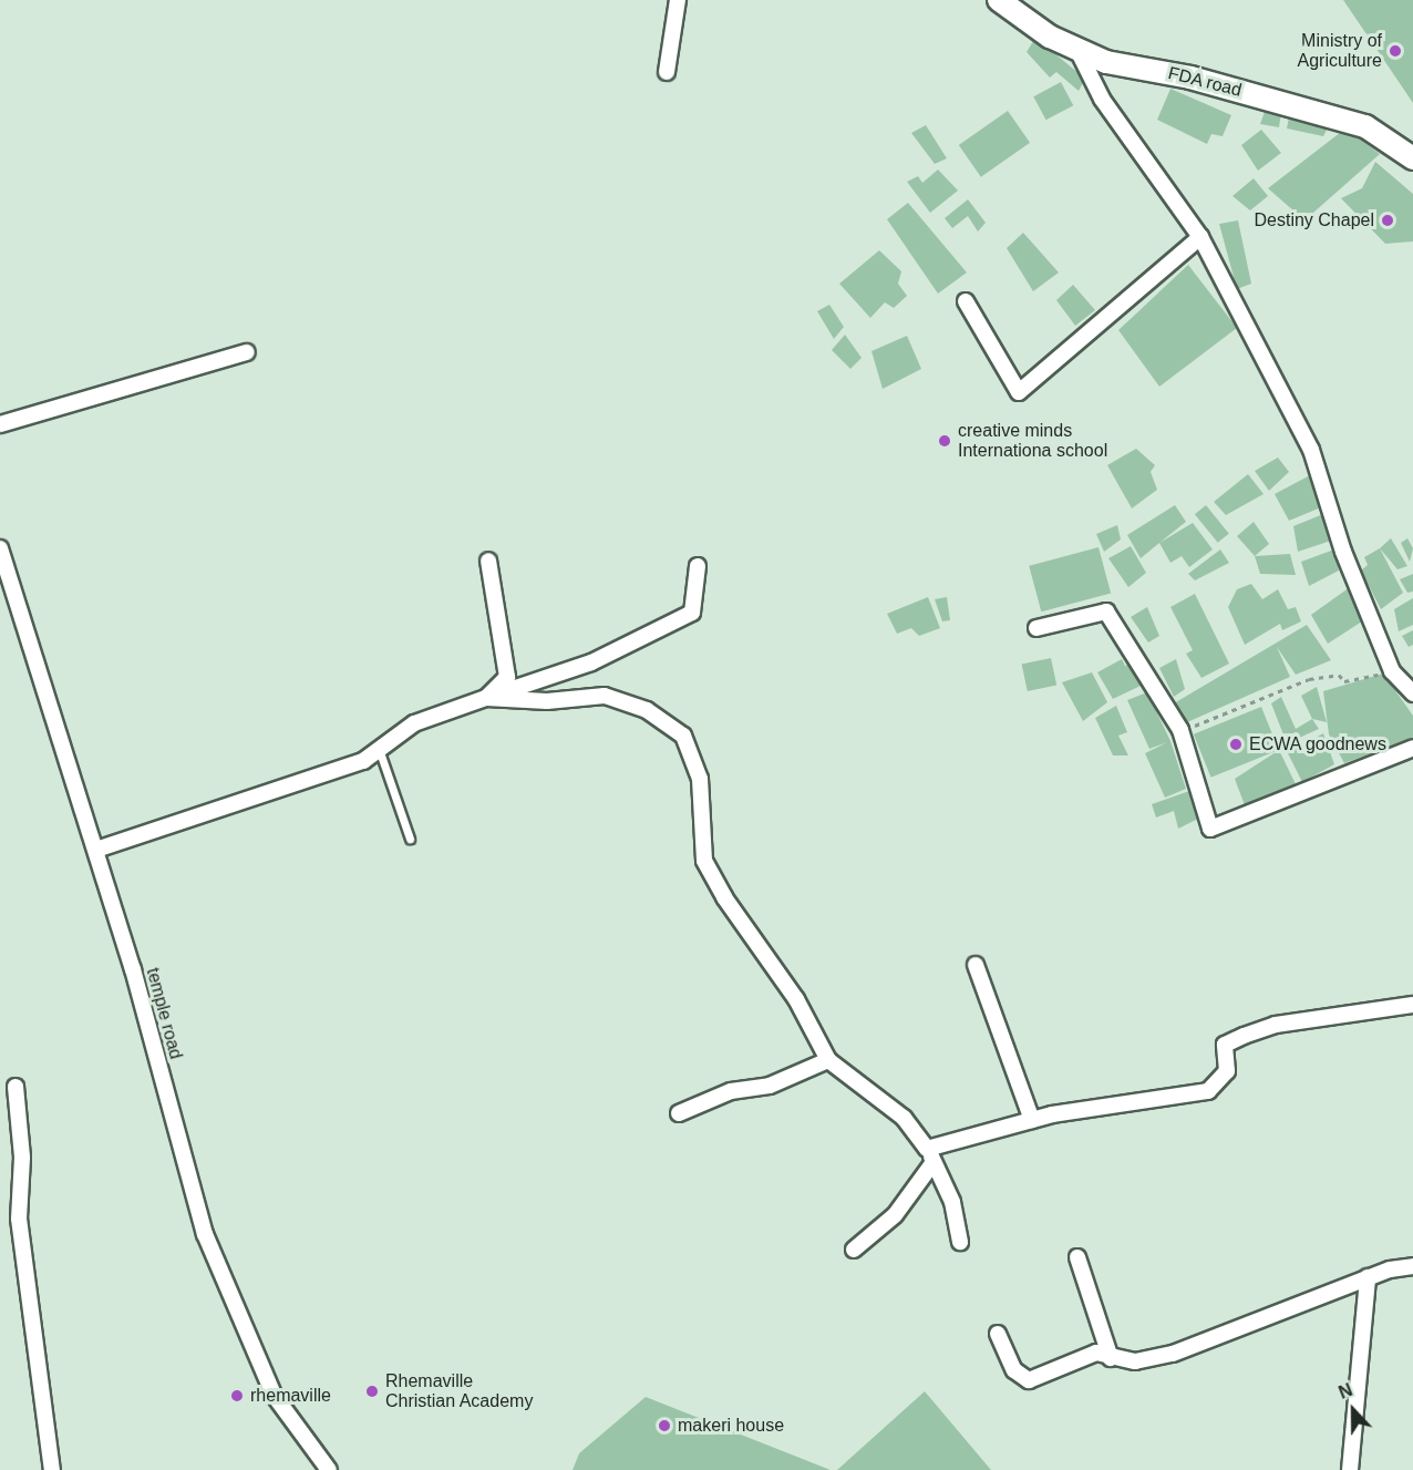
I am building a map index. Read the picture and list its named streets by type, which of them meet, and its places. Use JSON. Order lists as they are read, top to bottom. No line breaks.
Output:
{"streets":{"street":["FDA road","temple road"]},"places":["Ministry of Agriculture","Destiny Chapel","creative minds Internationa school","ECWA goodnews","Rhemaville Christian Academy","rhemaville","makeri house"],"north":"top"}
